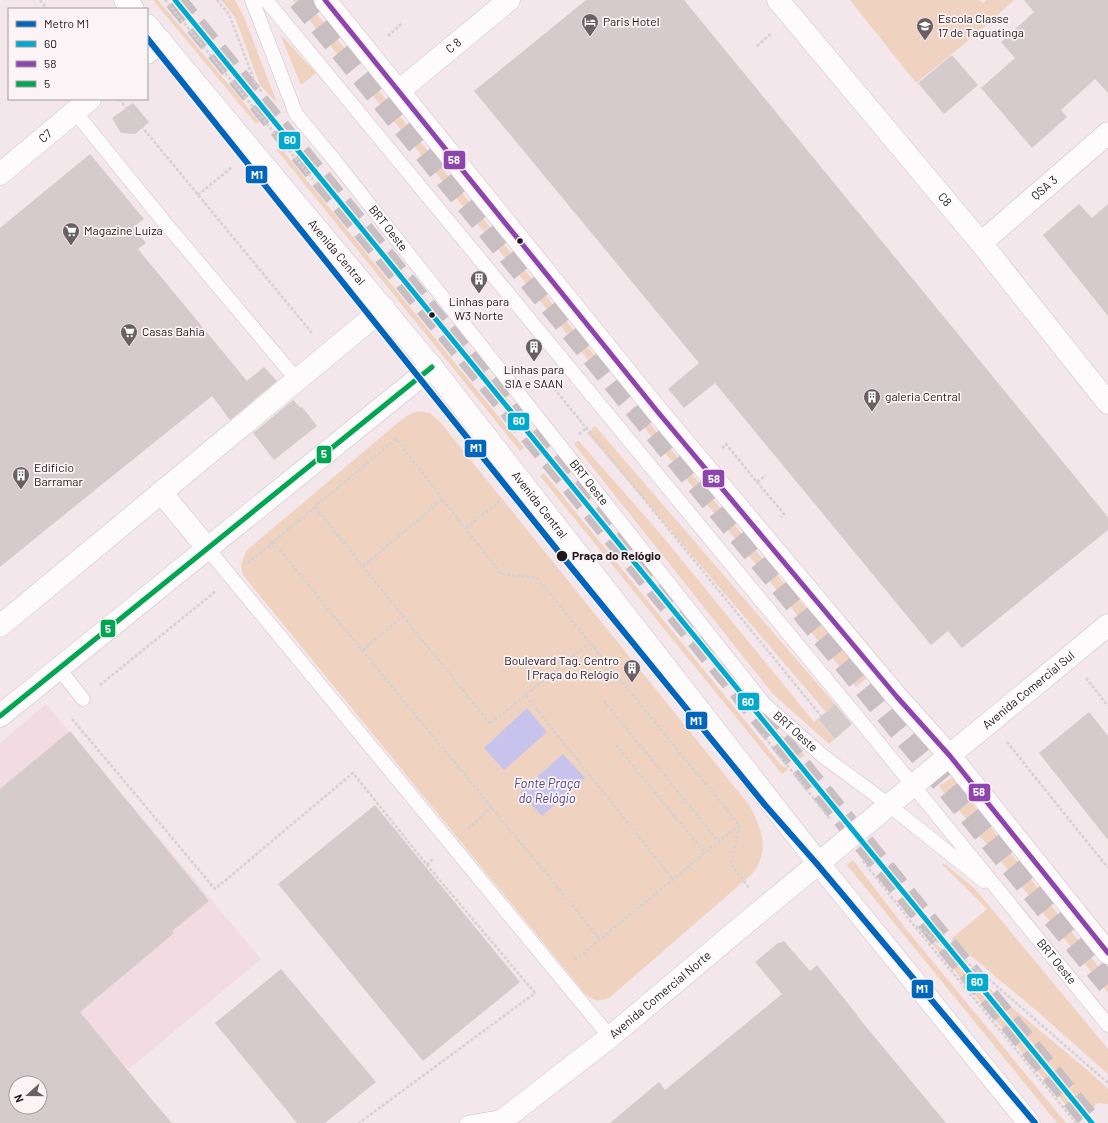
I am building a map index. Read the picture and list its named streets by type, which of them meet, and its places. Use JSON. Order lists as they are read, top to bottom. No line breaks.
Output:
{"streets":{"main road":["C 8","C7","QSA 3","C8","Avenida Central","Avenida Comercial Sul","Avenida Comercial Norte"],"lane":["BRT Oeste"]},"crossings":[["QSA 3","C8"],["BRT Oeste","Avenida Comercial Sul"],["BRT Oeste","Avenida Comercial Norte"],["Avenida Central","Avenida Comercial Norte"],["Avenida Comercial Sul","Avenida Comercial Norte"]],"water":["Fonte Praça do Relógio"],"places":{"hotel":["Paris Hotel"],"school or university":["Escola Classe 17 de Taguatinga"],"supermarket":["Magazine Luiza","Casas Bahia"],"building":["Linhas para W3 Norte","Linhas para SIA e SAAN","galeria Central","Edificio Barramar","Boulevard Tag. Centro | Praça do Relógio"],"other":["Praça do Relógio"]},"lines":["transit line 60","transit line 58","metro line M1","transit line 5"],"legend":["Metro M1","60","58","5"],"north":"left"}
